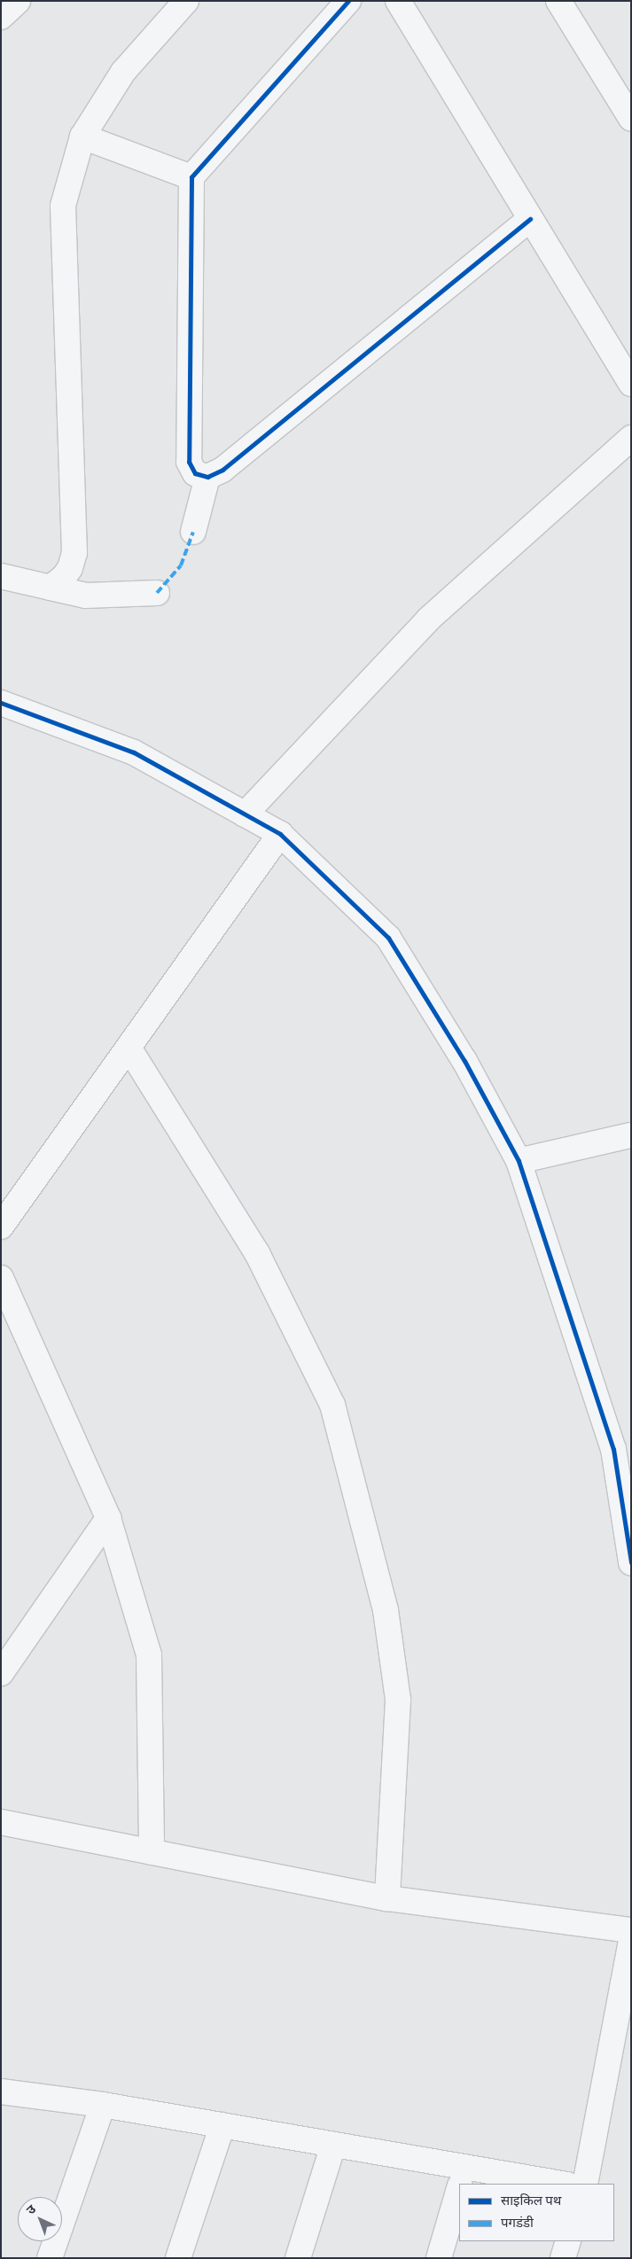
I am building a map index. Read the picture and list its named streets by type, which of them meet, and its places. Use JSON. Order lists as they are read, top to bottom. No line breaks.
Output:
{"legend":["साइकिल पथ","पगडंडी"],"north":"top left"}
